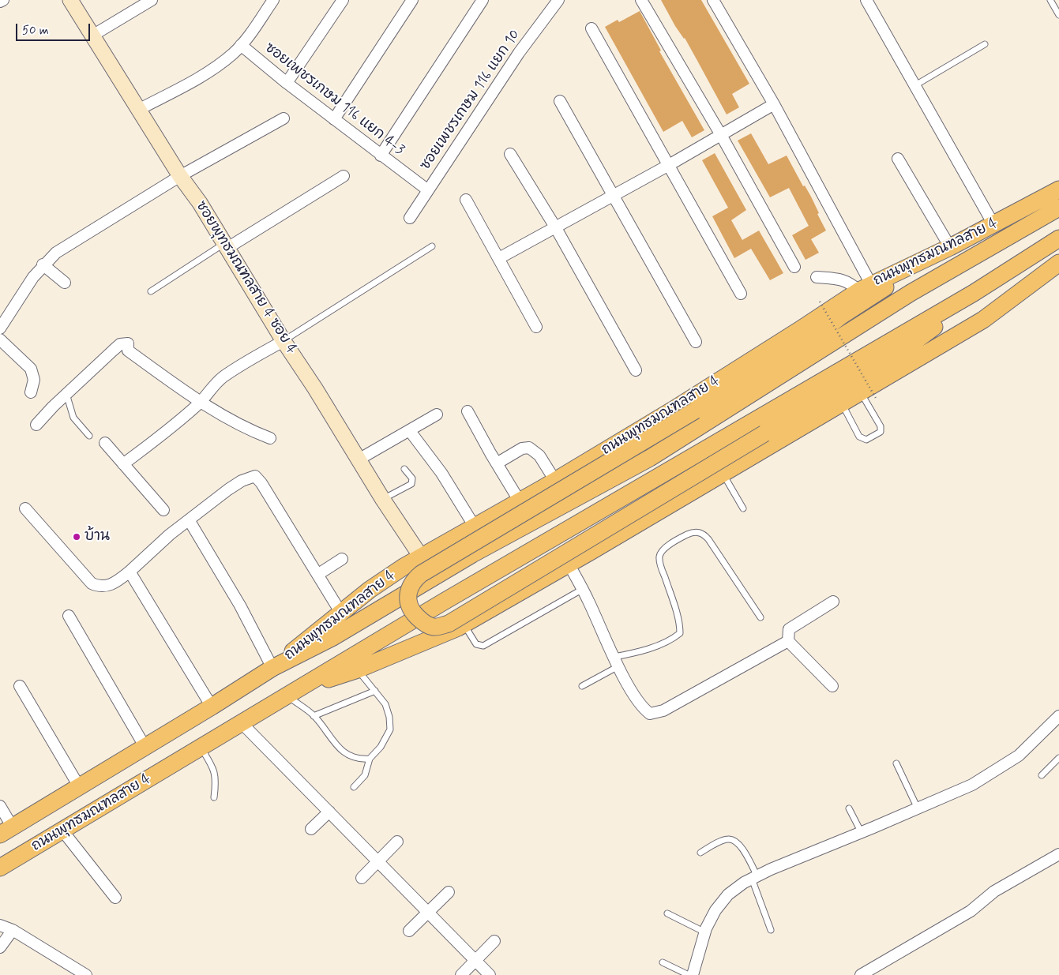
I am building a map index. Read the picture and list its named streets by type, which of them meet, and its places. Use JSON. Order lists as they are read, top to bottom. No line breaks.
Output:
{"streets":{"main road":["ถนนพุทธมณฑลสาย 4"],"street":["ซอยเพชรเกษม 116 แยก 4-3","ซอยเพชรเกษม 116 แยก 10","ซอยพุทธมณฑลสาย 4 ซอย 4"]},"crossings":[["ซอยเพชรเกษม 116 แยก 4-3","ซอยเพชรเกษม 116 แยก 10"],["ถนนพุทธมณฑลสาย 4","ซอยพุทธมณฑลสาย 4 ซอย 4"]],"places":["บ้าน"],"scale_bar":"50 m"}
